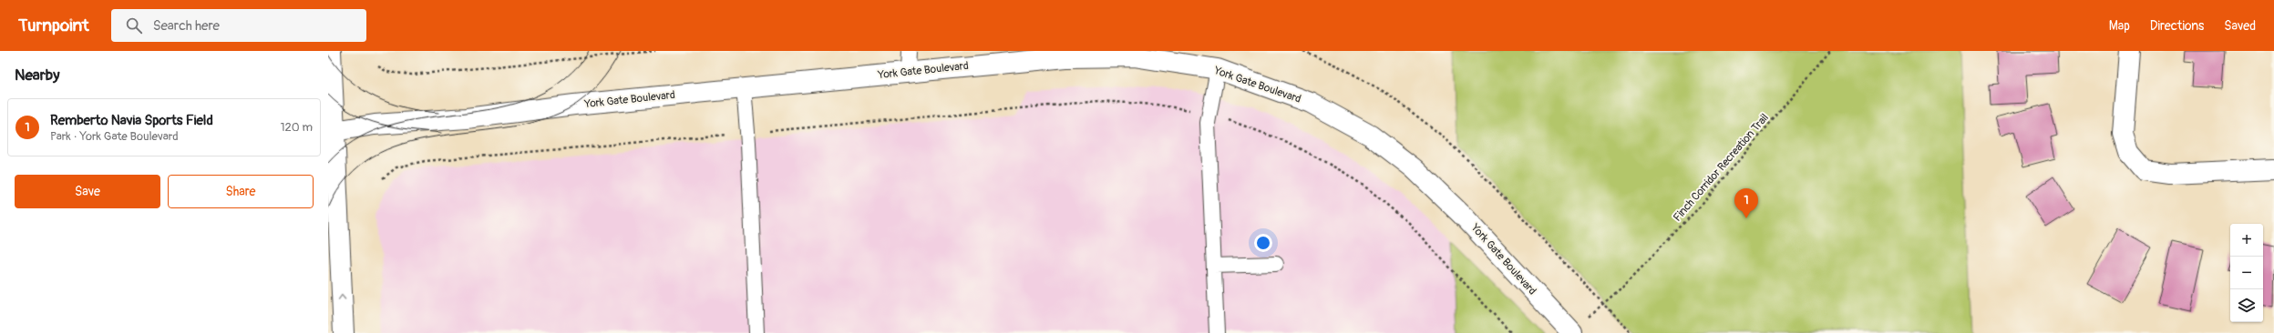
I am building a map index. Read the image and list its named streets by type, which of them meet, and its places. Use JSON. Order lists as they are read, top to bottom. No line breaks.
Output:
{"streets":{"street":["York Gate Boulevard"],"path":["Finch Corridor Recreation Trail"]},"page":{"header":"Turnpoint","search":"Search here","nav":["Map","Directions","Saved"],"heading":"Nearby","list":[{"mark":"1","name":"Remberto Navia Sports Field","note":"Park · York Gate Boulevard","value":"120 m"}],"buttons":["Save","Share"],"pins":"1","map_buttons":["+","−"]}}
